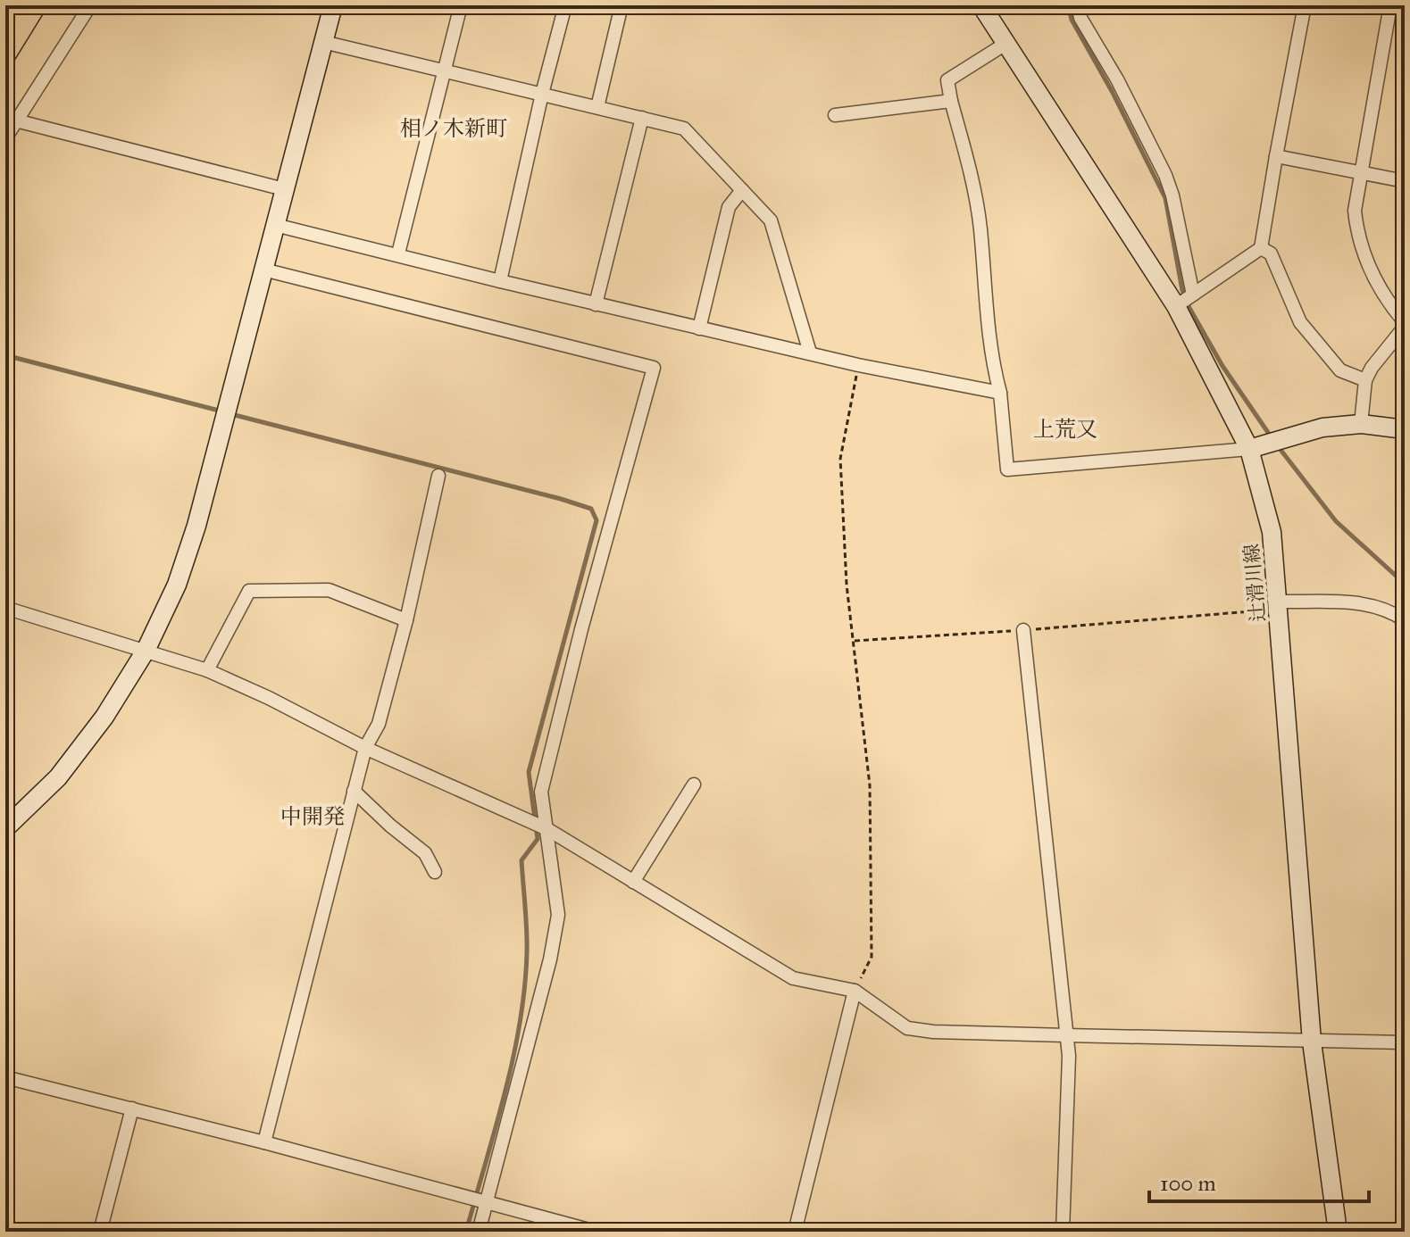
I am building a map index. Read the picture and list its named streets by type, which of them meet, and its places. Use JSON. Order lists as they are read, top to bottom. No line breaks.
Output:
{"streets":{"main road":["辻滑川線"]},"districts":["相ノ木新町","上荒又","中開発"],"scale_bar":"100 m"}
